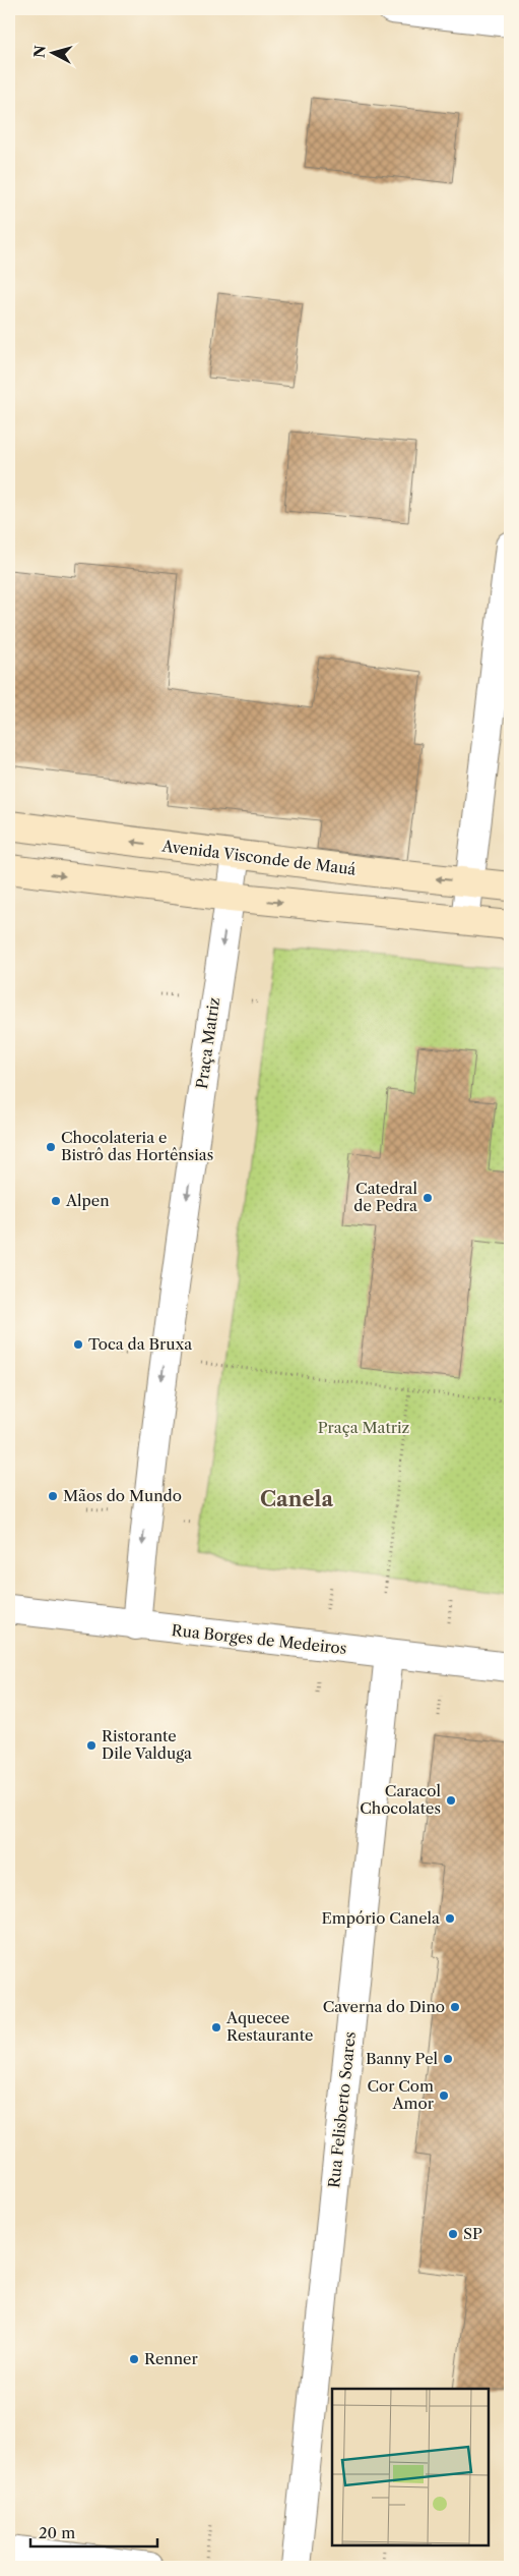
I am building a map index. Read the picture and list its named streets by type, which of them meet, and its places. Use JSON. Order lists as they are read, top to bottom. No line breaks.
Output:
{"streets":{"main road":["Avenida Visconde de Mauá"],"street":["Praça Matriz","Rua Borges de Medeiros","Rua Felisberto Soares"]},"crossings":[["Avenida Visconde de Mauá","Praça Matriz"],["Praça Matriz","Rua Borges de Medeiros"],["Rua Borges de Medeiros","Rua Felisberto Soares"]],"one_way":["Praça Matriz"],"districts":["Canela"],"parks":["Praça Matriz"],"places":["Chocolateria e Bistrô das Hortênsias","Catedral de Pedra","Alpen","Toca da Bruxa","Mãos do Mundo","Ristorante Dile Valduga","Caracol Chocolates","Empório Canela","Caverna do Dino","Aquecee Restaurante","Banny Pel","Cor Com Amor","SP","Renner"],"scale_bar":"20 m","north":"left"}
